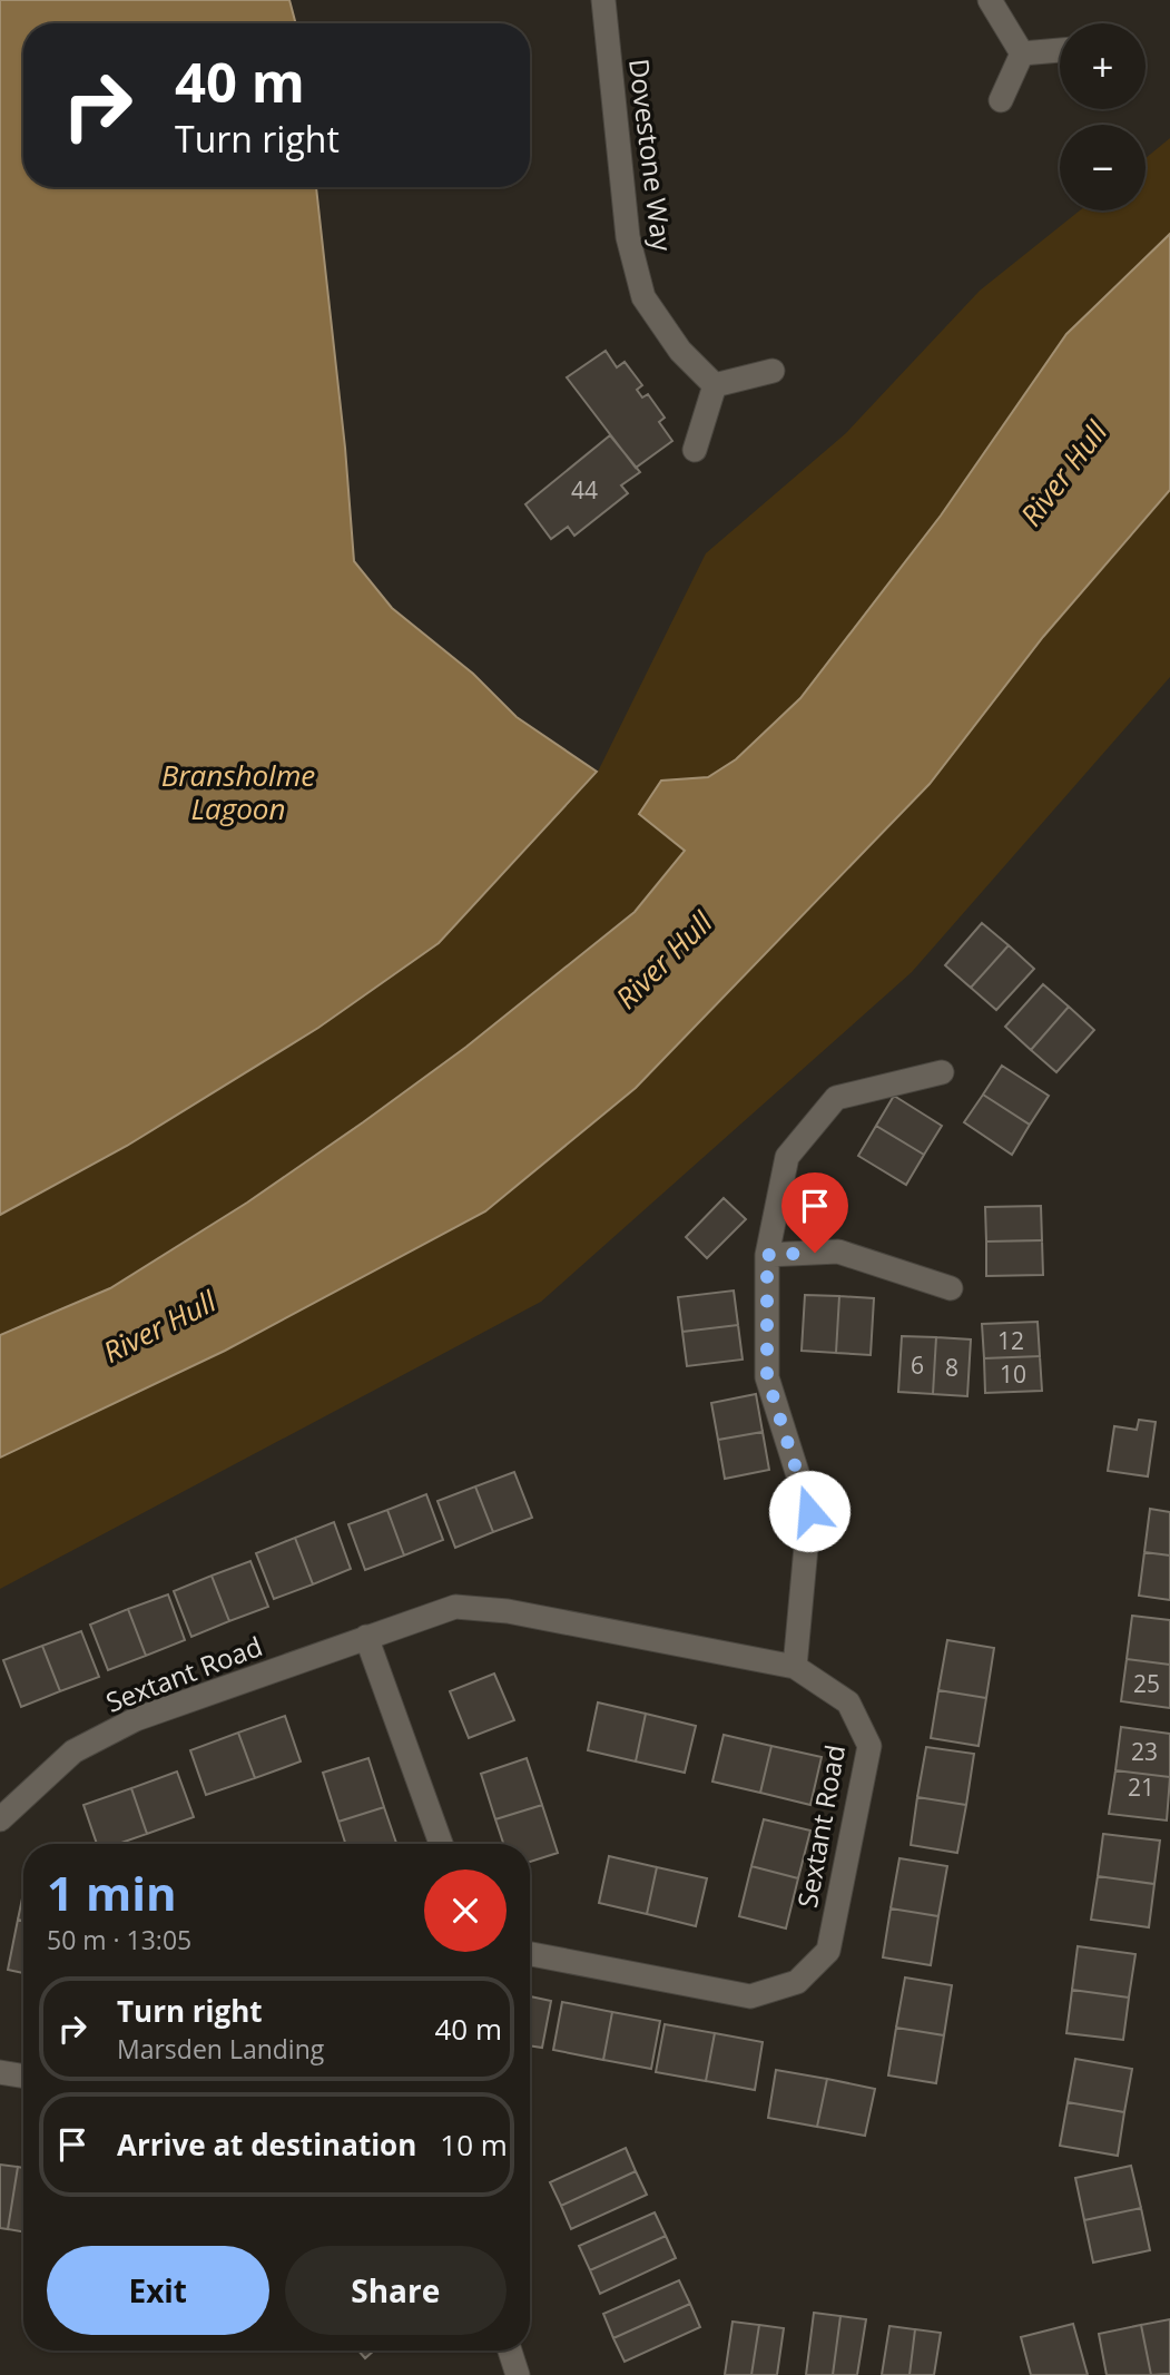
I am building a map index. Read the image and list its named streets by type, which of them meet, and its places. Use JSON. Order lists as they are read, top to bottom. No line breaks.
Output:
{"streets":{"street":["Dovestone Way","Sextant Road"]},"water":["River Hull","Bransholme Lagoon"],"house_numbers":["44","12","6","8","10","25","23","21"],"page":{"map_buttons":["+","−"],"turn":["40 m","Turn right"],"heading":["1 min","50 m · 13:05"],"list":[{"name":"Turn right","note":"Marsden Landing","value":"40 m"},{"name":"Arrive at destination","value":"10 m"}],"buttons":["Exit","Share"]}}
